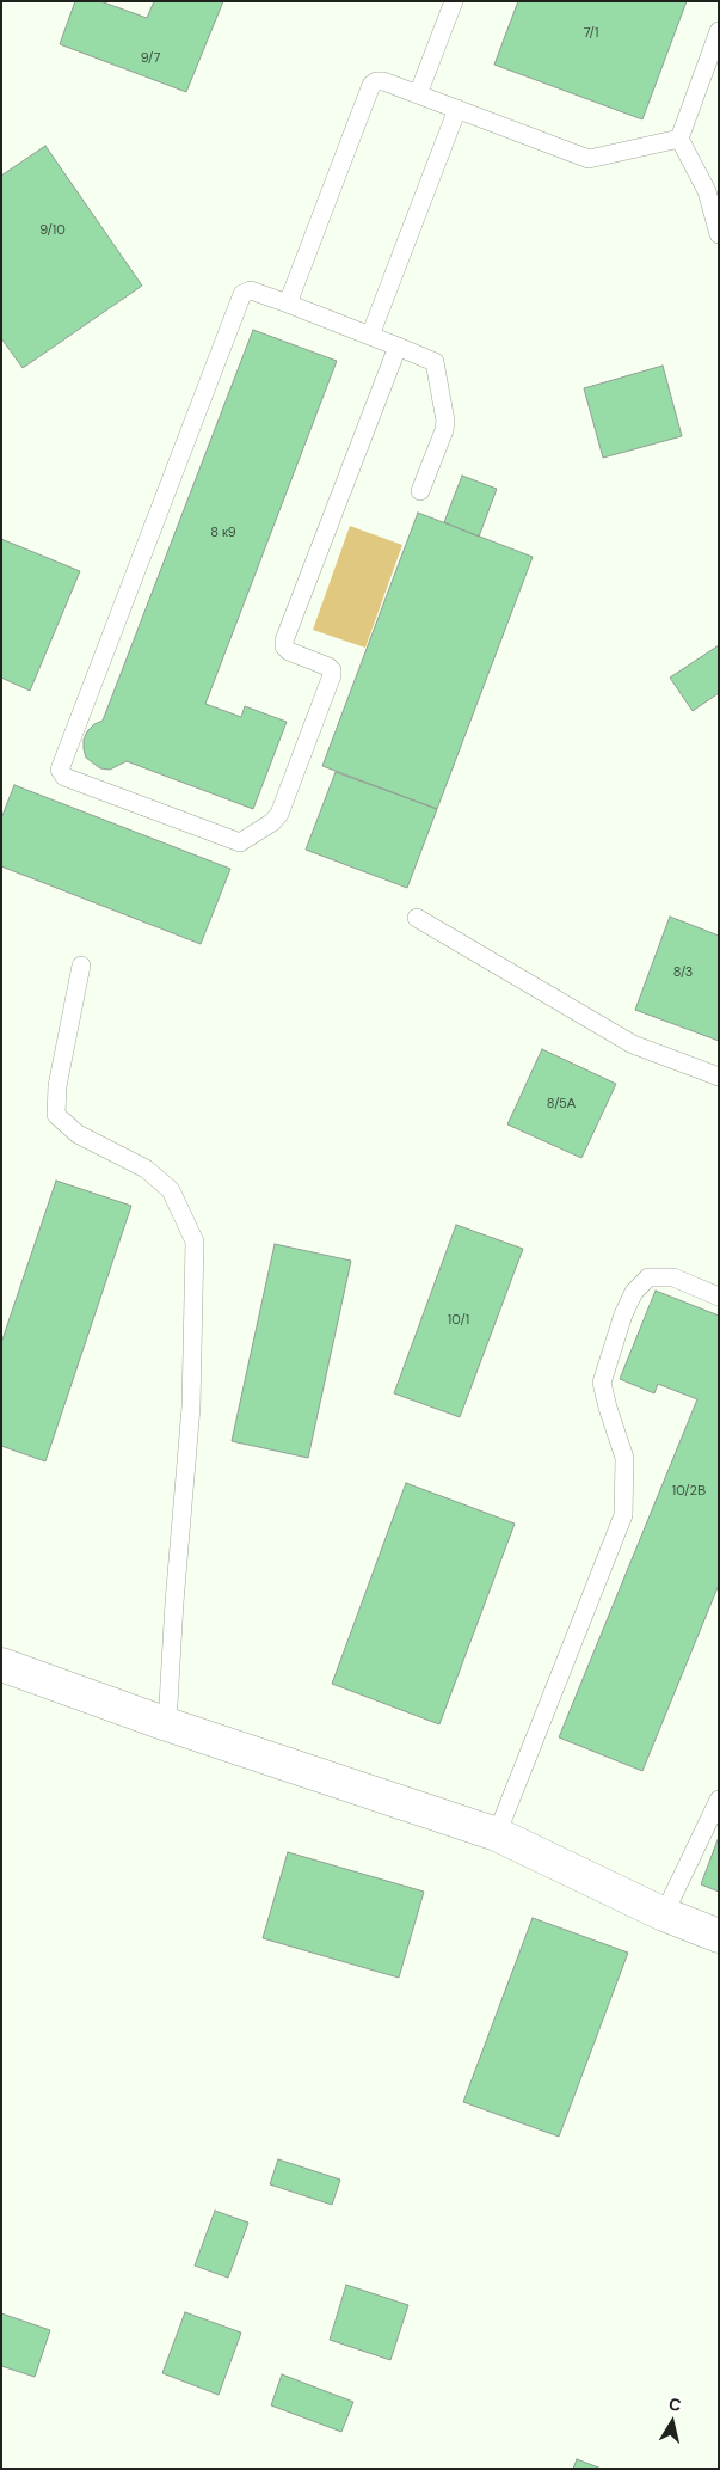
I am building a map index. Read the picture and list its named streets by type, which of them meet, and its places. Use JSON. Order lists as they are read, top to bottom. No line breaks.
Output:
{"house_numbers":["7/1","9/7","9/10","8 к9","8/3","8/5А","10/1","10/2В"],"north":"top"}
